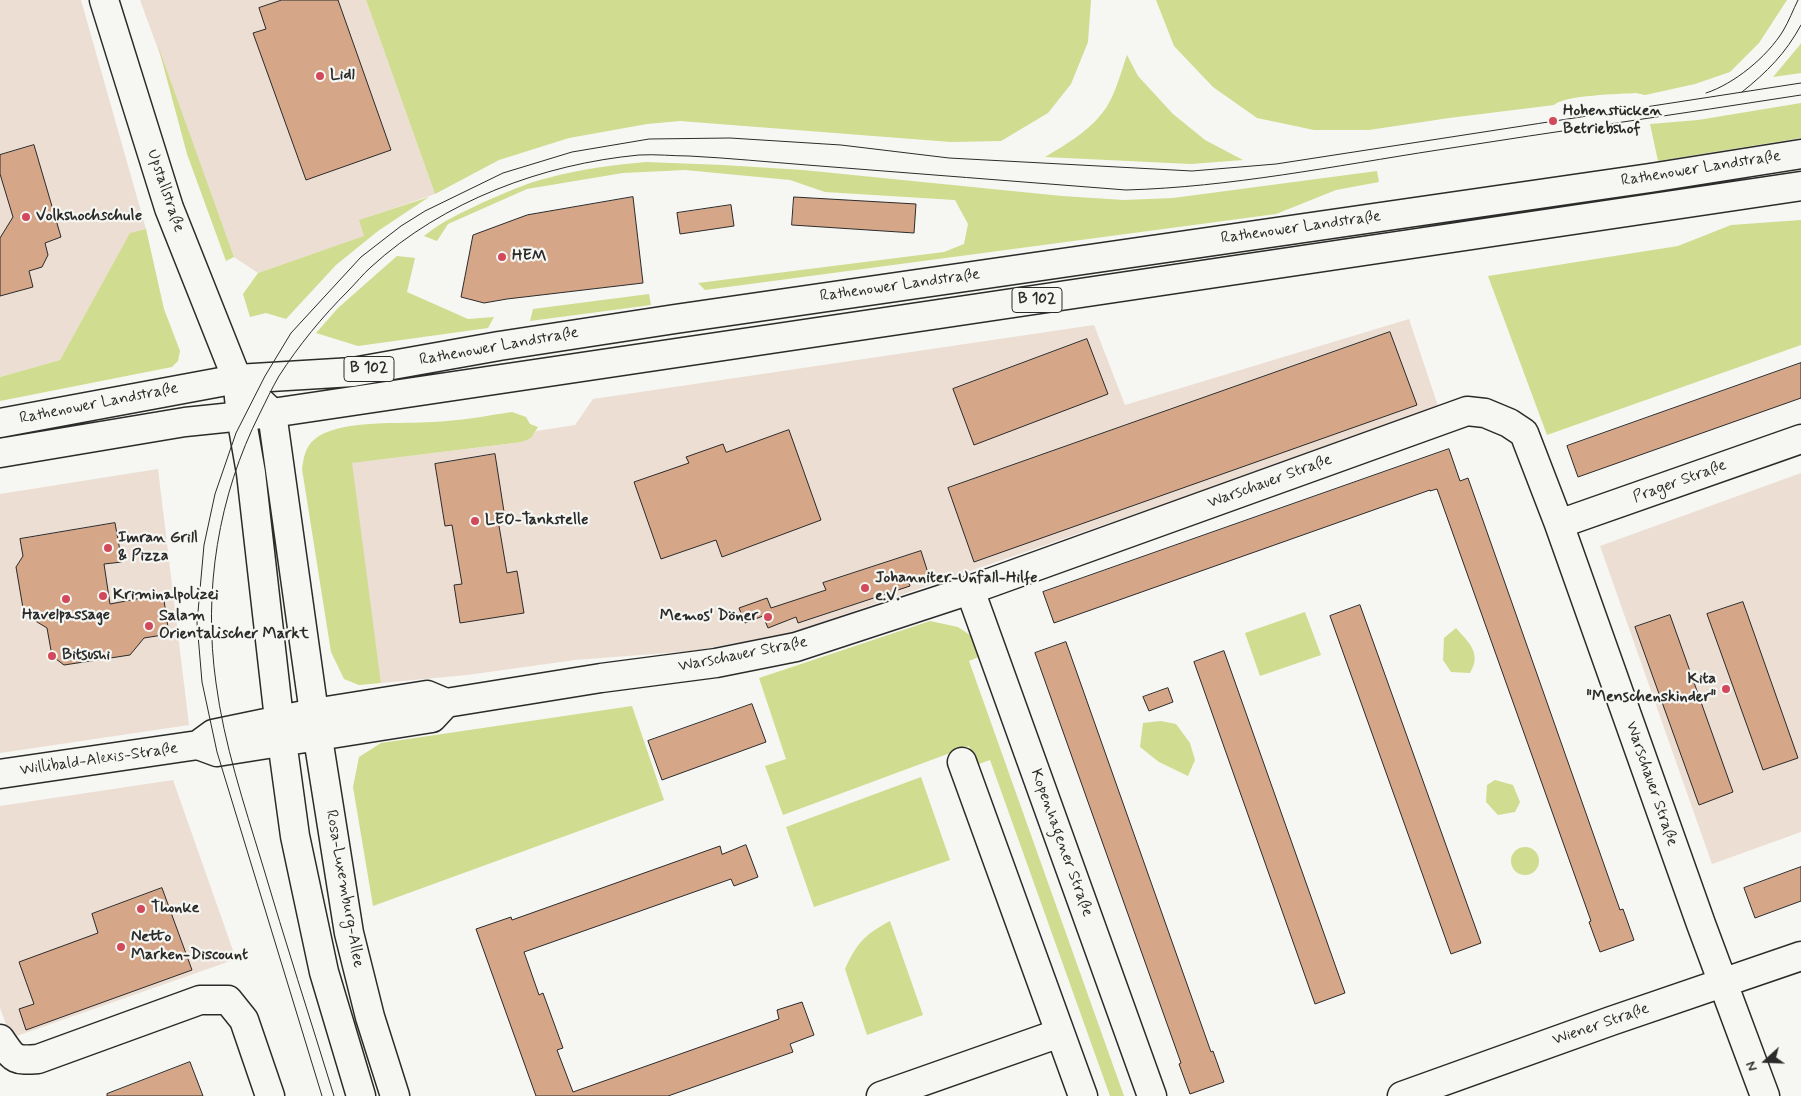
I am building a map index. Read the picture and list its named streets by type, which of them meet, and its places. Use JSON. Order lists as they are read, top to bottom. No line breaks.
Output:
{"streets":{"street":["Rathenower Landstraße","Upstallstraße","B 102","Warschauer Straße","Prager Straße","Willibald-Alexis-Straße","Kopenhagener Straße","Rosa-Luxemburg-Allee","Wiener Straße"]},"crossings":[["Rathenower Landstraße","Upstallstraße"],["Rathenower Landstraße","Rosa-Luxemburg-Allee"],["Upstallstraße","Rosa-Luxemburg-Allee"],["Warschauer Straße","Prager Straße"],["Warschauer Straße","Kopenhagener Straße"],["Warschauer Straße","Rosa-Luxemburg-Allee"],["Warschauer Straße","Wiener Straße"],["Willibald-Alexis-Straße","Rosa-Luxemburg-Allee"]],"places":["Lidl","Hohenstücken Betriebshof","Volkshochschule","HEM","LEO-Tankstelle","Imran Grill & Pizza","Johanniter-Unfall-Hilfe e.V.","Kriminalpolizei","Havelpassage","Memos' Döner","Salam Orientalischer Markt","Bitsushi","Kita \"Menschenskinder\"","Thonke","Netto Marken-Discount"],"north":"left"}
